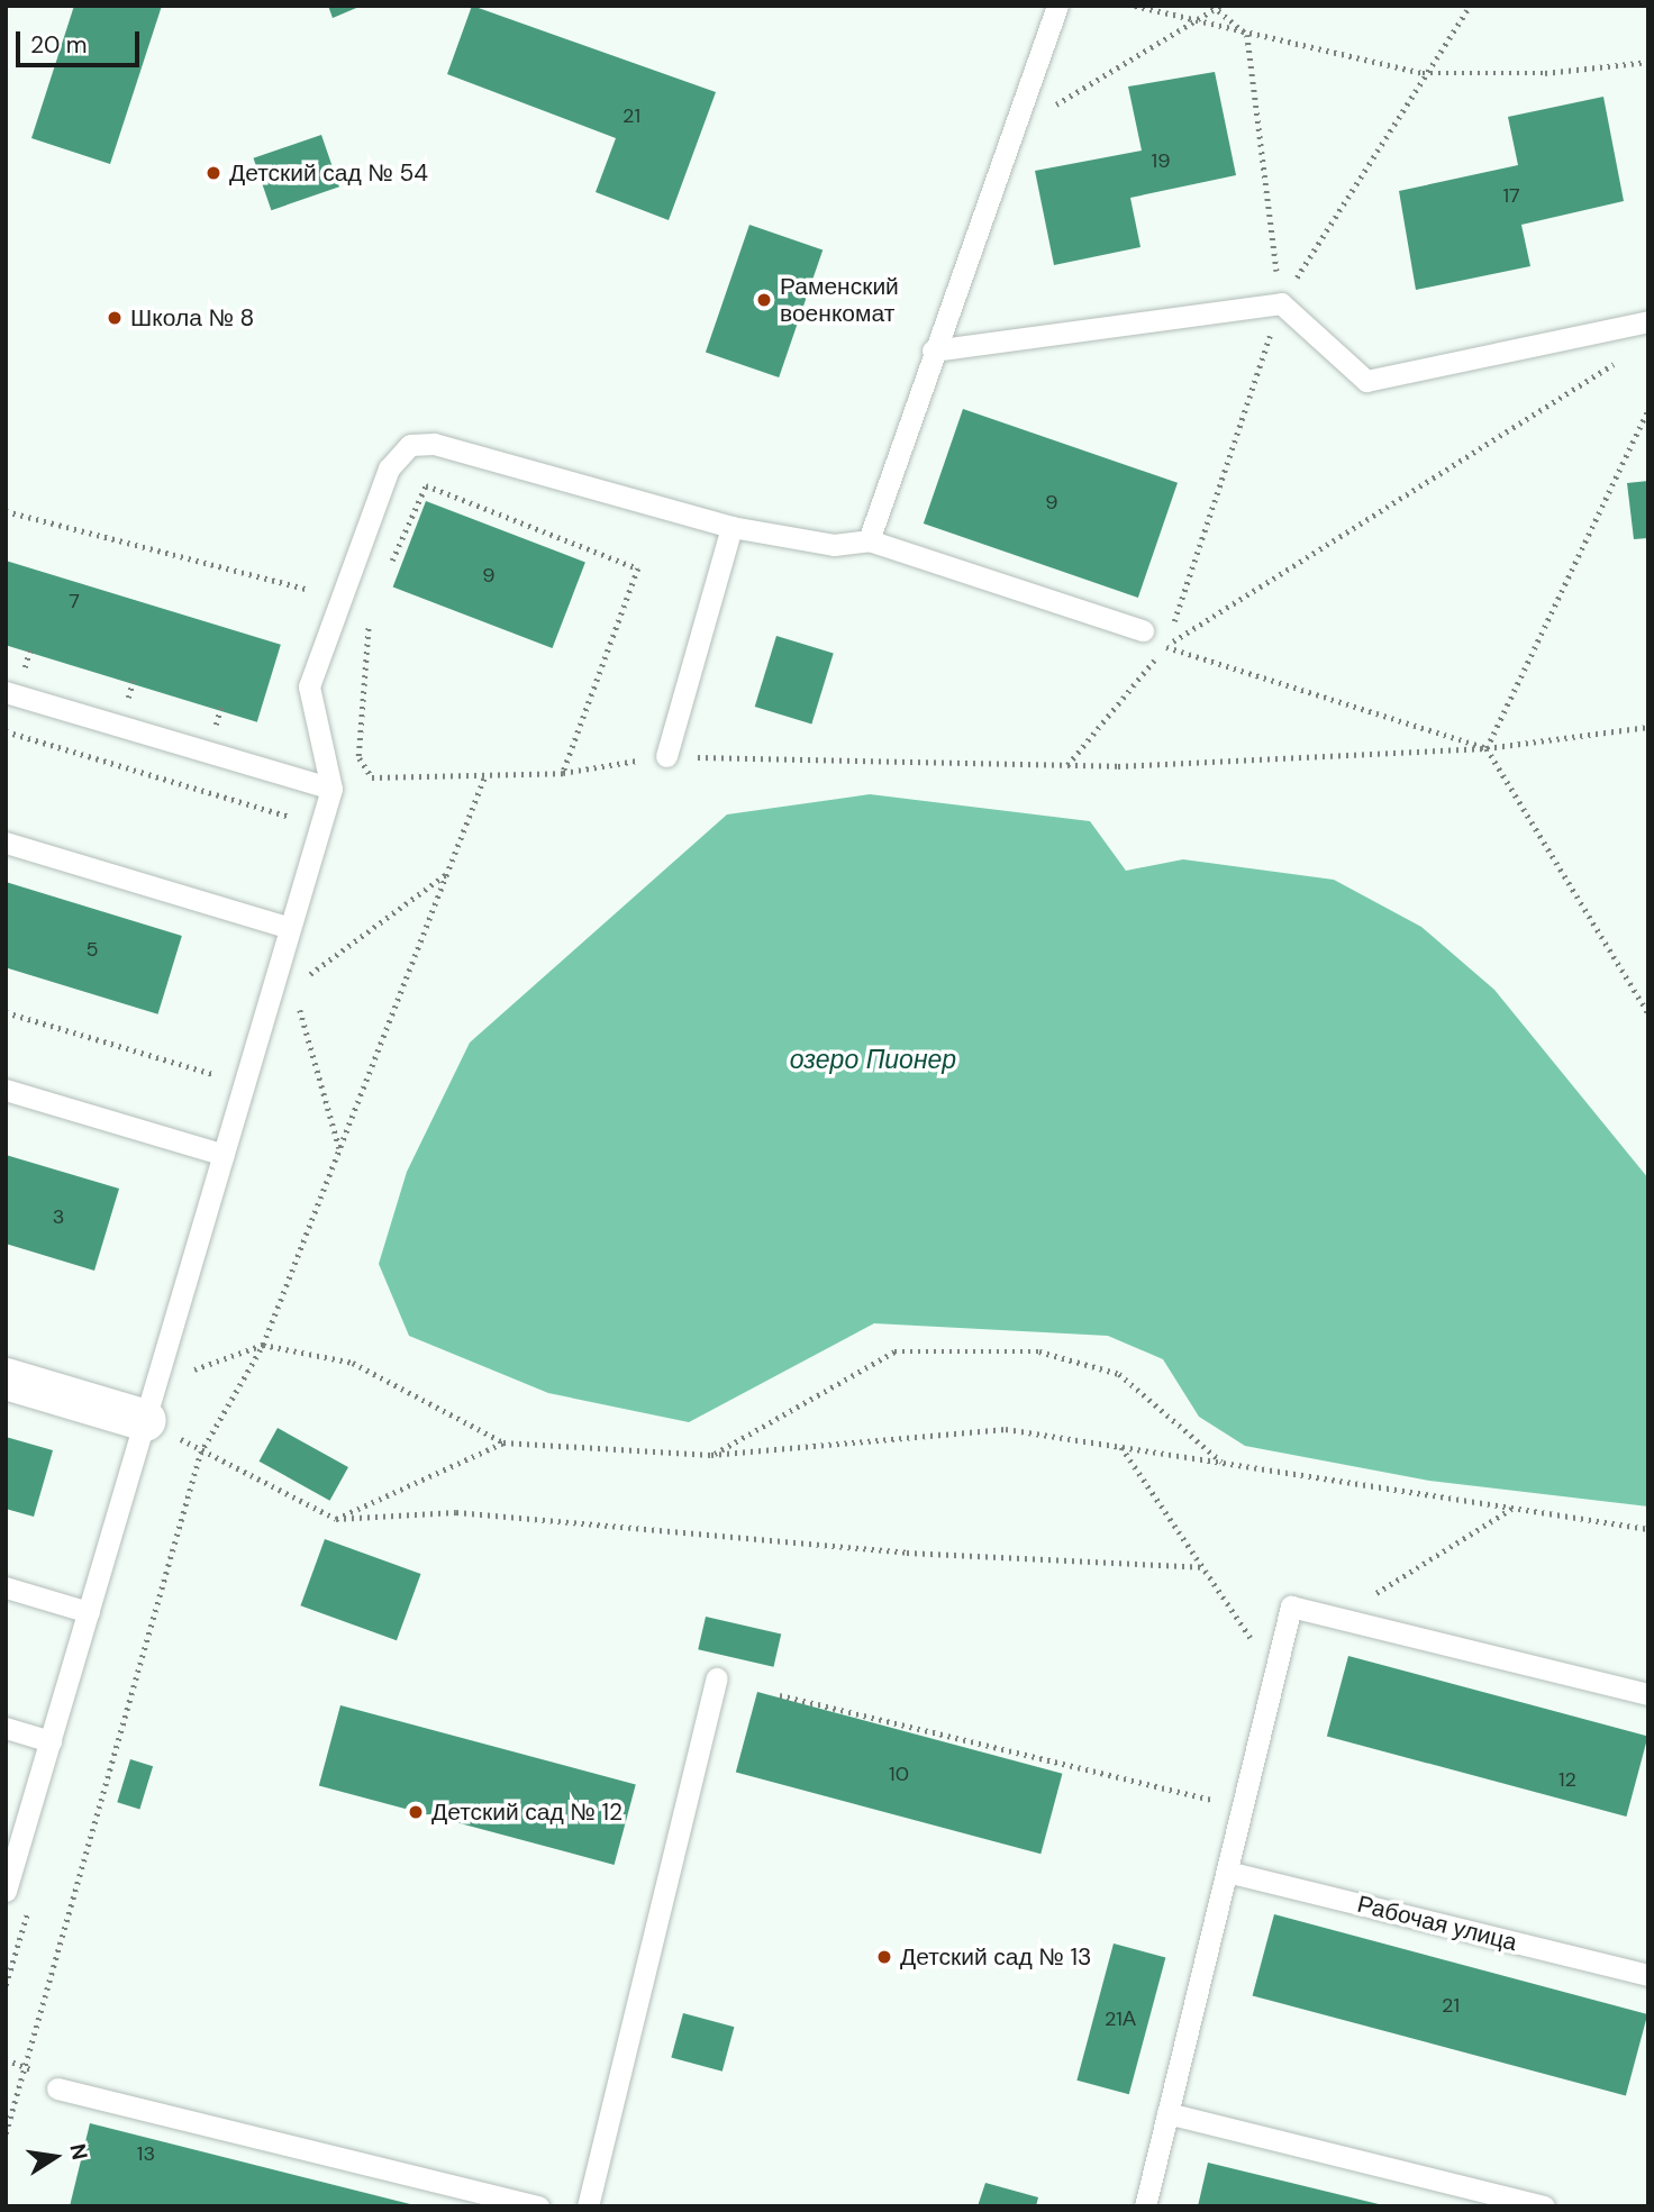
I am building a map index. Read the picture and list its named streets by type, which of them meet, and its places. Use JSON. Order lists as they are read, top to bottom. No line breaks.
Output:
{"streets":{"lane":["Рабочая улица"]},"water":["озеро Пионер"],"places":["Детский сад № 54","Раменский военкомат","Школа № 8","Детский сад № 12","Детский сад № 13"],"house_numbers":["21","19","17","9","9","7","5","3","10","12","21","21А","13"],"scale_bar":"20 m","north":"right"}
